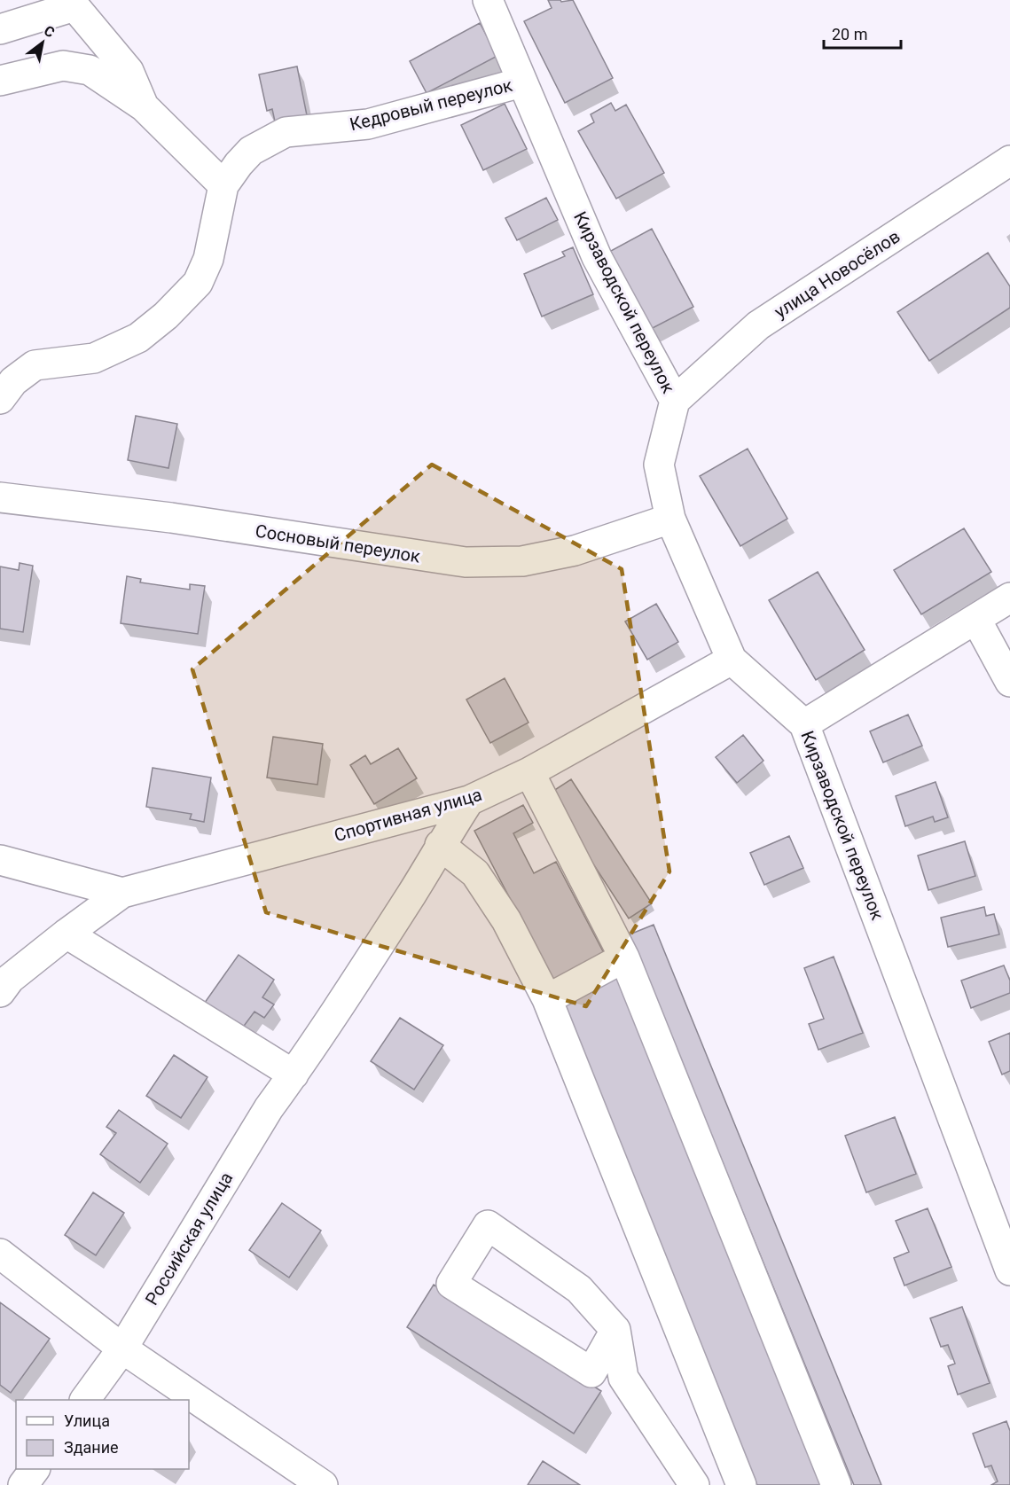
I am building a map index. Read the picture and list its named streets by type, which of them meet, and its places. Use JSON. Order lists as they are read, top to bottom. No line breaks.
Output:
{"streets":{"street":["Кедровый переулок","улица Новосёлов","Кирзаводской переулок","Сосновый переулок","Спортивная улица","Российская улица"]},"crossings":[["Кедровый переулок","Кирзаводской переулок"],["улица Новосёлов","Кирзаводской переулок"],["Кирзаводской переулок","Сосновый переулок"],["Кирзаводской переулок","Спортивная улица"],["Спортивная улица","Российская улица"]],"legend":["Улица","Здание"],"scale_bar":"20 m","north":"top right"}
